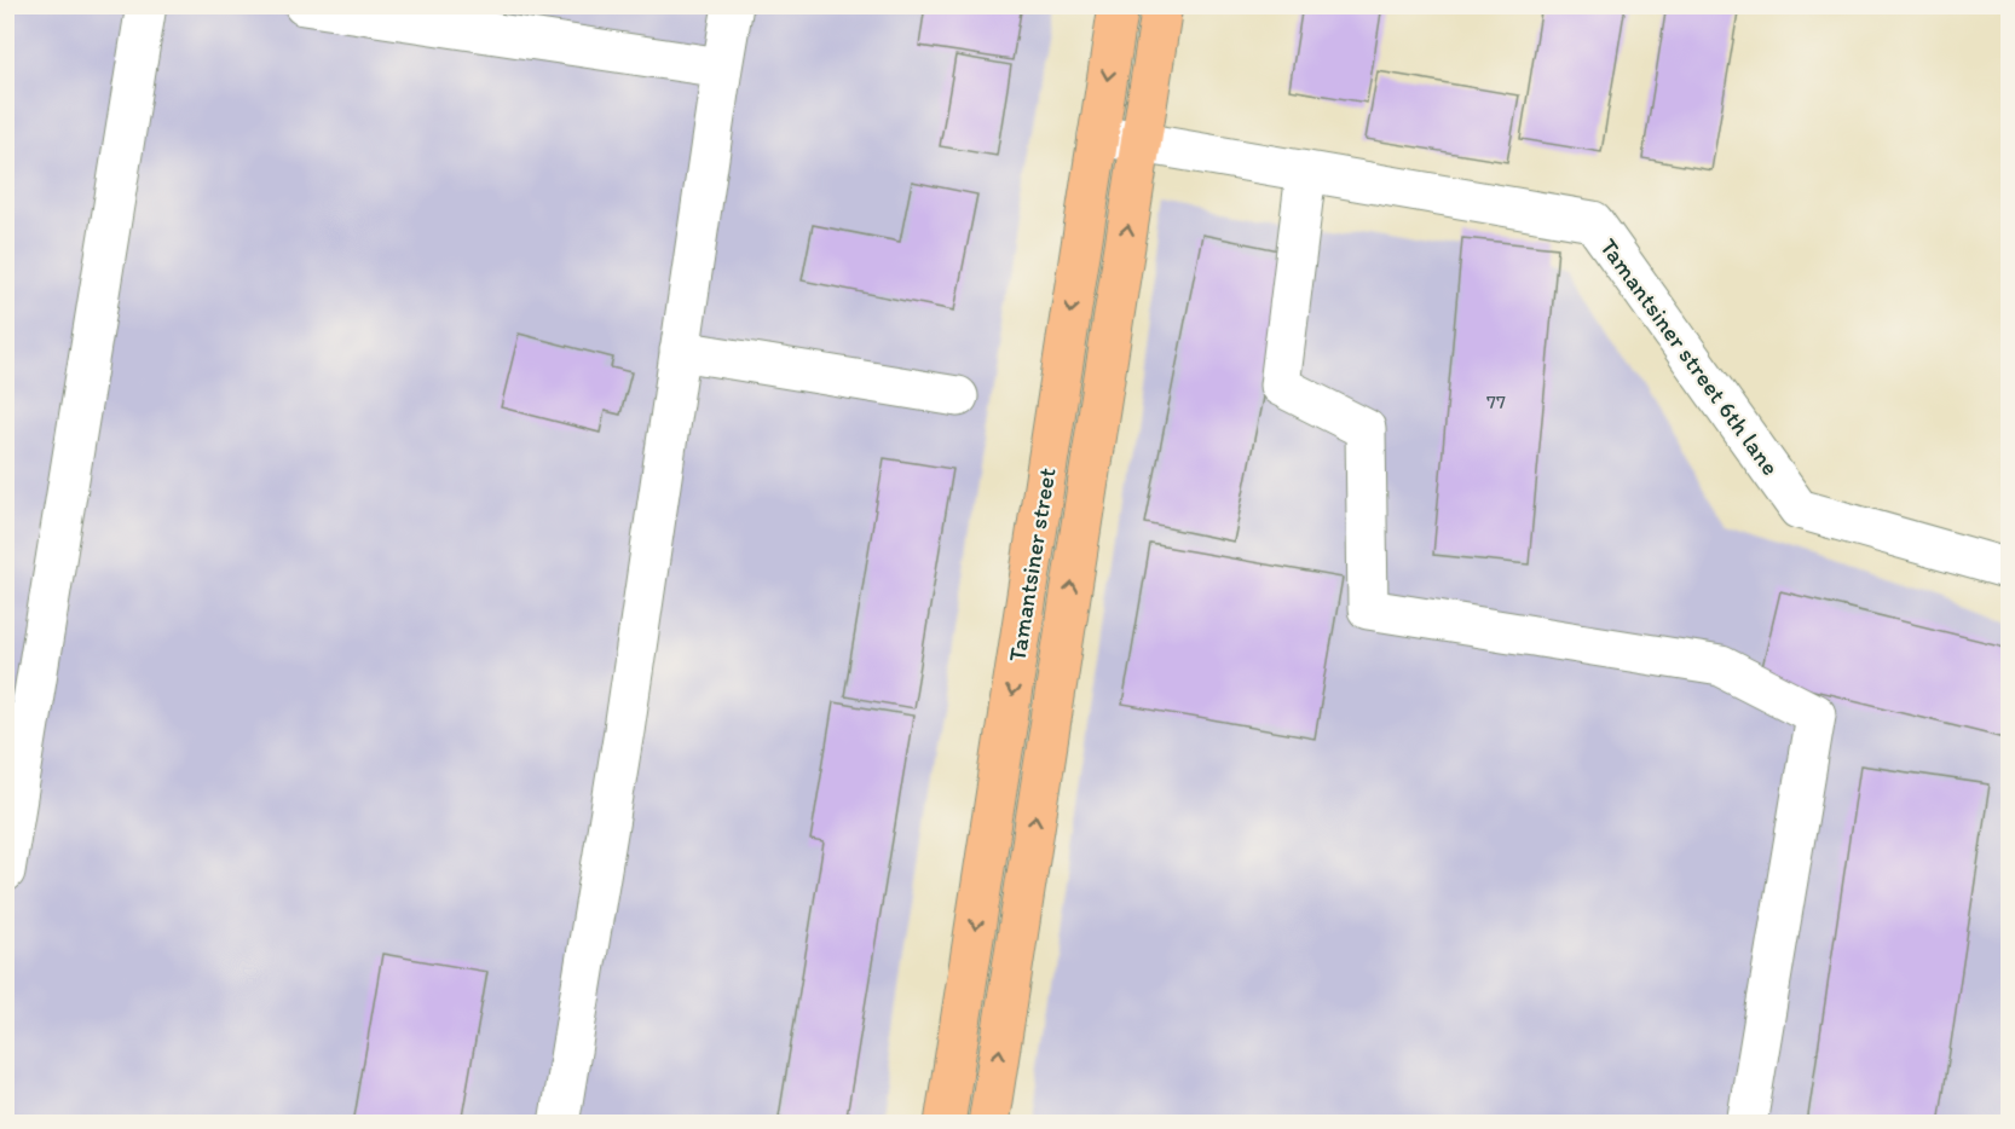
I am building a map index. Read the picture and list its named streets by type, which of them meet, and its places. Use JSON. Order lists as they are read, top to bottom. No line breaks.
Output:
{"streets":{"main road":["Tamantsiner street"],"street":["Tamantsiner street 6th lane"]},"crossings":[["Tamantsiner street 6th lane","Tamantsiner street"]],"house_numbers":["77"]}
